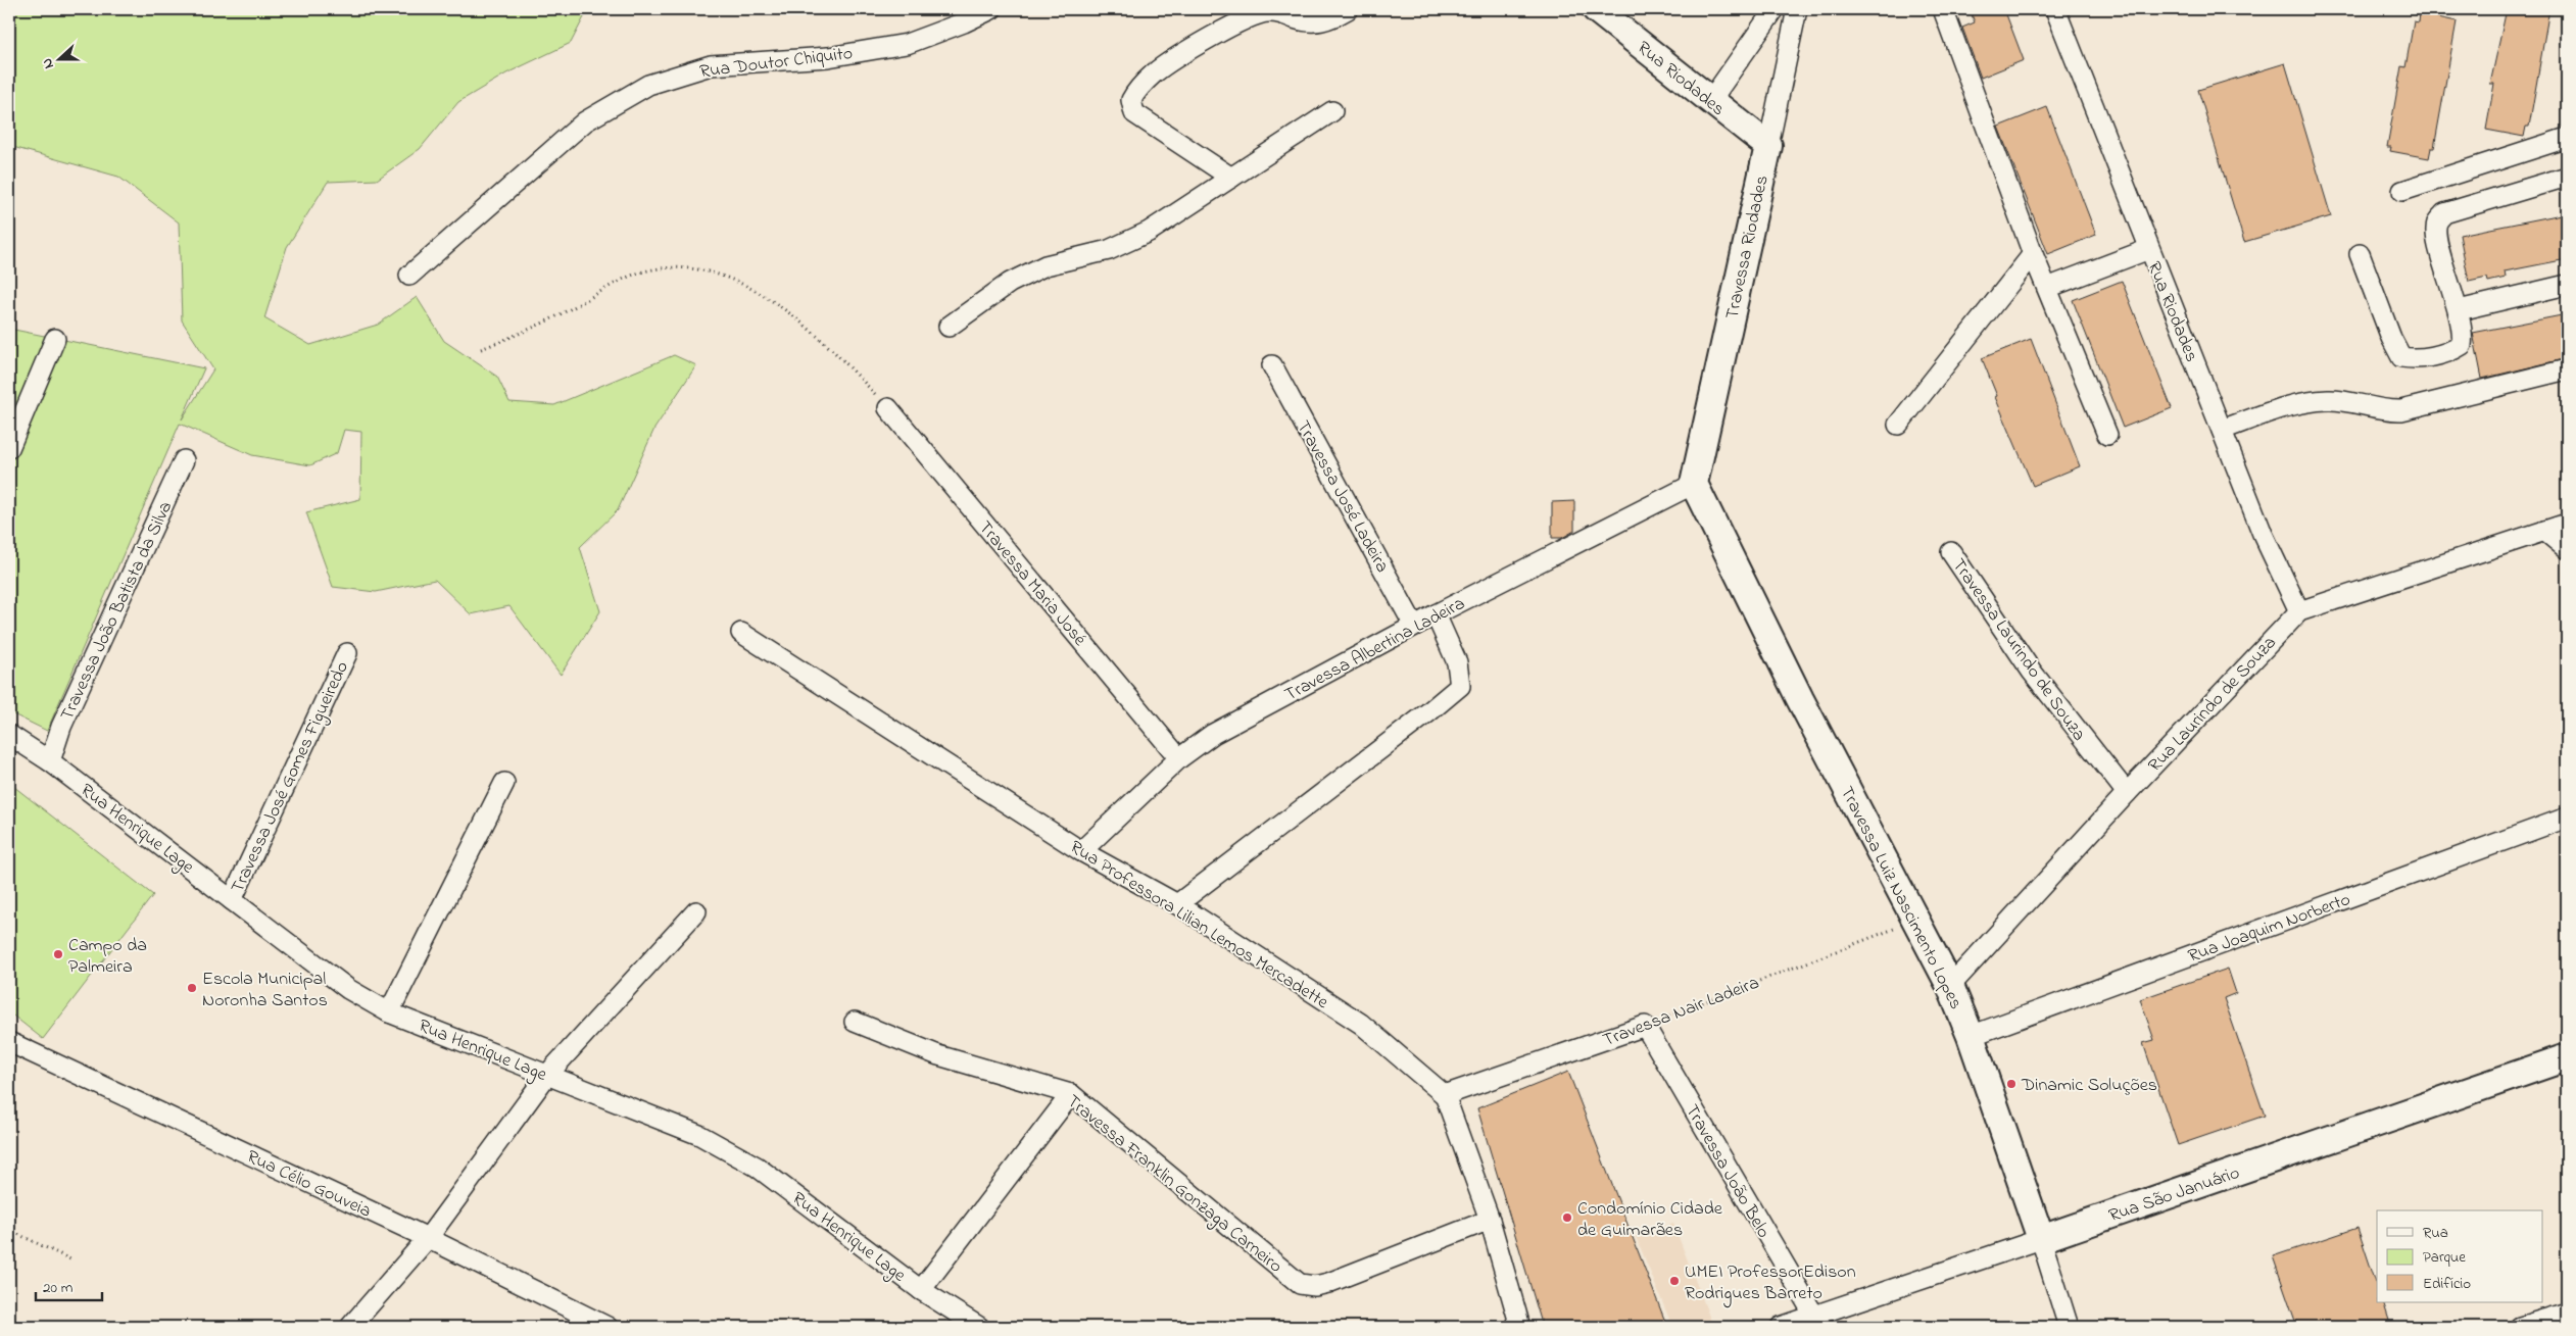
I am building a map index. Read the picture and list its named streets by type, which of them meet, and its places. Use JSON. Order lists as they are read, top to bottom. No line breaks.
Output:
{"streets":{"street":["Rua Doutor Chiquito","Rua Riodades","Travessa Riodades","Travessa José Ladeira","Travessa Maria José","Travessa João Batista da Silva","Travessa Albertina Ladeira","Travessa Laurindo de Souza","Rua Laurindo de Souza","Travessa José Gomes Figueiredo","Rua Henrique Lage","Travessa Luiz Nascimento Lopes","Rua Professora Lilian Lemos Mercadette","Rua Joaquim Norberto","Travessa Nair Ladeira","Travessa João Belo","Rua Célio Gouveia","Travessa Franklin Gonzaga Carneiro","Rua São Januário"]},"crossings":[["Rua Riodades","Travessa Riodades"],["Rua Riodades","Rua Laurindo de Souza"],["Travessa Riodades","Travessa Albertina Ladeira"],["Travessa Riodades","Travessa Luiz Nascimento Lopes"],["Travessa José Ladeira","Travessa Albertina Ladeira"],["Travessa Maria José","Travessa Albertina Ladeira"],["Travessa João Batista da Silva","Rua Henrique Lage"],["Travessa Albertina Ladeira","Travessa Luiz Nascimento Lopes"],["Travessa Albertina Ladeira","Rua Professora Lilian Lemos Mercadette"],["Travessa Laurindo de Souza","Rua Laurindo de Souza"],["Rua Laurindo de Souza","Travessa Luiz Nascimento Lopes"],["Travessa José Gomes Figueiredo","Rua Henrique Lage"],["Travessa Luiz Nascimento Lopes","Rua Joaquim Norberto"],["Travessa Luiz Nascimento Lopes","Travessa Nair Ladeira"],["Travessa Luiz Nascimento Lopes","Rua São Januário"],["Rua Professora Lilian Lemos Mercadette","Travessa Nair Ladeira"],["Rua Professora Lilian Lemos Mercadette","Travessa Franklin Gonzaga Carneiro"],["Travessa Nair Ladeira","Travessa João Belo"],["Travessa João Belo","Rua São Januário"]],"places":["Campo da Palmeira","Escola Municipal Noronha Santos","Dinamic Soluções","Condomínio Cidade de Guimarães","UMEI ProfessorEdison Rodrigues Barreto"],"legend":["Rua","Parque","Edifício"],"scale_bar":"20 m","north":"left"}
